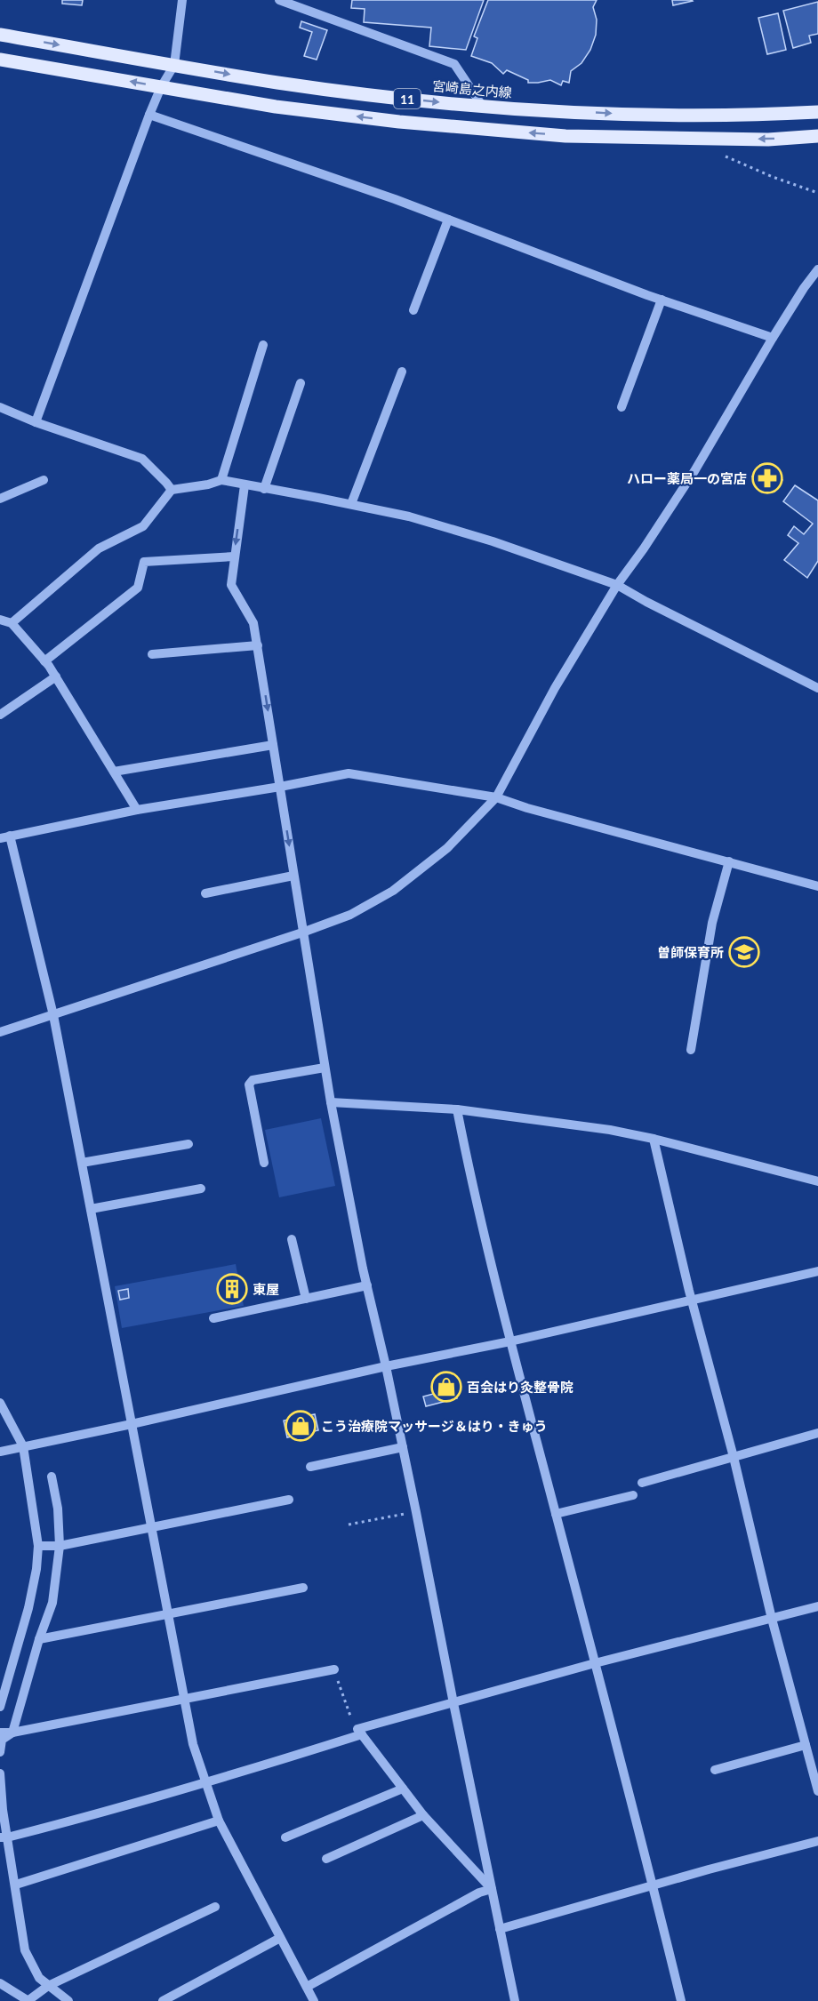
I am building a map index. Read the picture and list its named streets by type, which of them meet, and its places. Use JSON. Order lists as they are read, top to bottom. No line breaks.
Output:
{"streets":{"main road":["宮崎島之内線","11"]},"places":{"pharmacy":["ハロー薬局一の宮店"],"school or university":["曽師保育所"],"building":["東屋"],"shop":["百会はり灸整骨院","こう治療院マッサージ＆はり・きゅう"]}}
